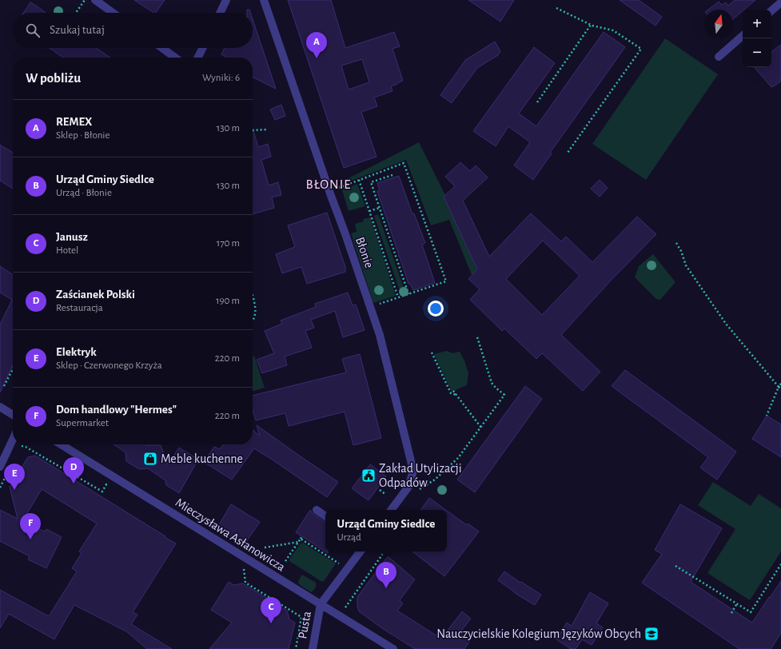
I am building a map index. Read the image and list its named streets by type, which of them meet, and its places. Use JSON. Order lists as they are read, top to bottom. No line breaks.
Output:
{"streets":{"street":["Błonie","Mieczysława Asłanowicza","Pusta"]},"crossings":[["Mieczysława Asłanowicza","Pusta"]],"districts":["BŁONIE"],"places":{"shop":["Meble kuchenne"],"public building":["Zakład Utylizacji Odpadów"],"school or university":["Nauczycielskie Kolegium Języków Obcych"]},"north":"top","page":{"map_buttons":["+","−"],"search":"Szukaj tutaj","pins":["A","D","E","F","B","C"],"heading":["W pobliżu","Wyniki: 6"],"list":[{"mark":"A","name":"REMEX","note":"Sklep · Błonie","value":"130 m"},{"mark":"B","name":"Urząd Gminy Siedlce","note":"Urząd · Błonie","value":"130 m"},{"mark":"C","name":"Janusz","note":"Hotel","value":"170 m"},{"mark":"D","name":"Zaścianek Polski","note":"Restauracja","value":"190 m"},{"mark":"E","name":"Elektryk","note":"Sklep · Czerwonego Krzyża","value":"220 m"},{"mark":"F","name":"Dom handlowy \"Hermes\"","note":"Supermarket","value":"220 m"}],"popup":["Urząd Gminy Siedlce","Urząd"]}}
